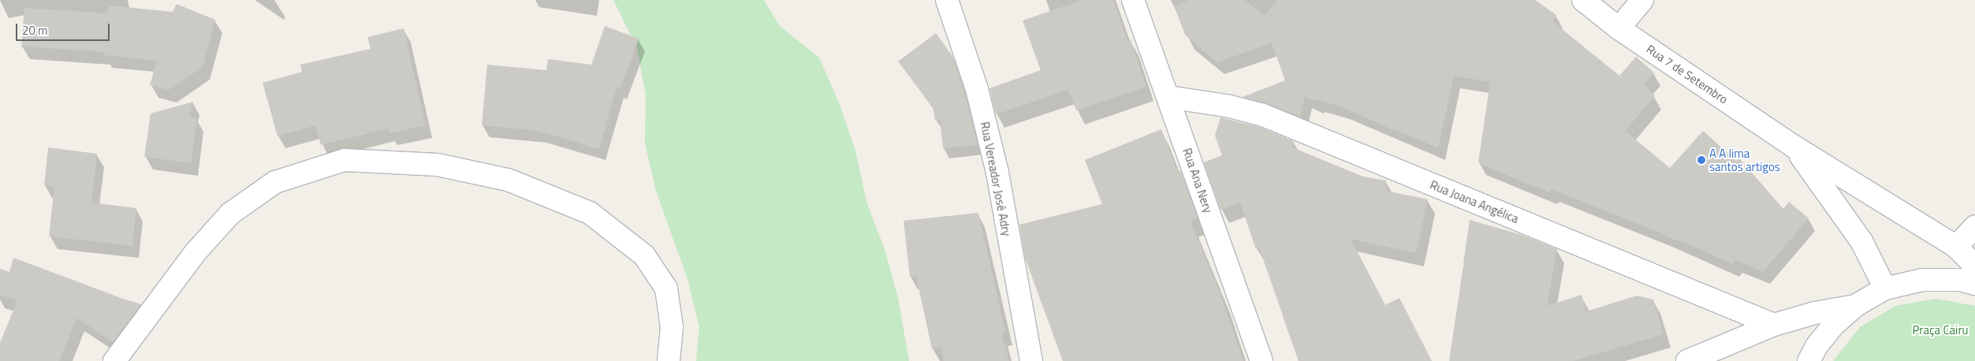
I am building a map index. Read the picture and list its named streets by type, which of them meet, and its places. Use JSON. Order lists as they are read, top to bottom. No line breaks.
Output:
{"streets":{"street":["Rua 7 de Setembro","Rua Vereador José Adry","Rua Ana Nery","Rua Joana Angélica"]},"crossings":[["Rua Ana Nery","Rua Joana Angélica"]],"parks":["Praça Cairu"],"places":["A A lima santos artigos"],"scale_bar":"20 m"}
